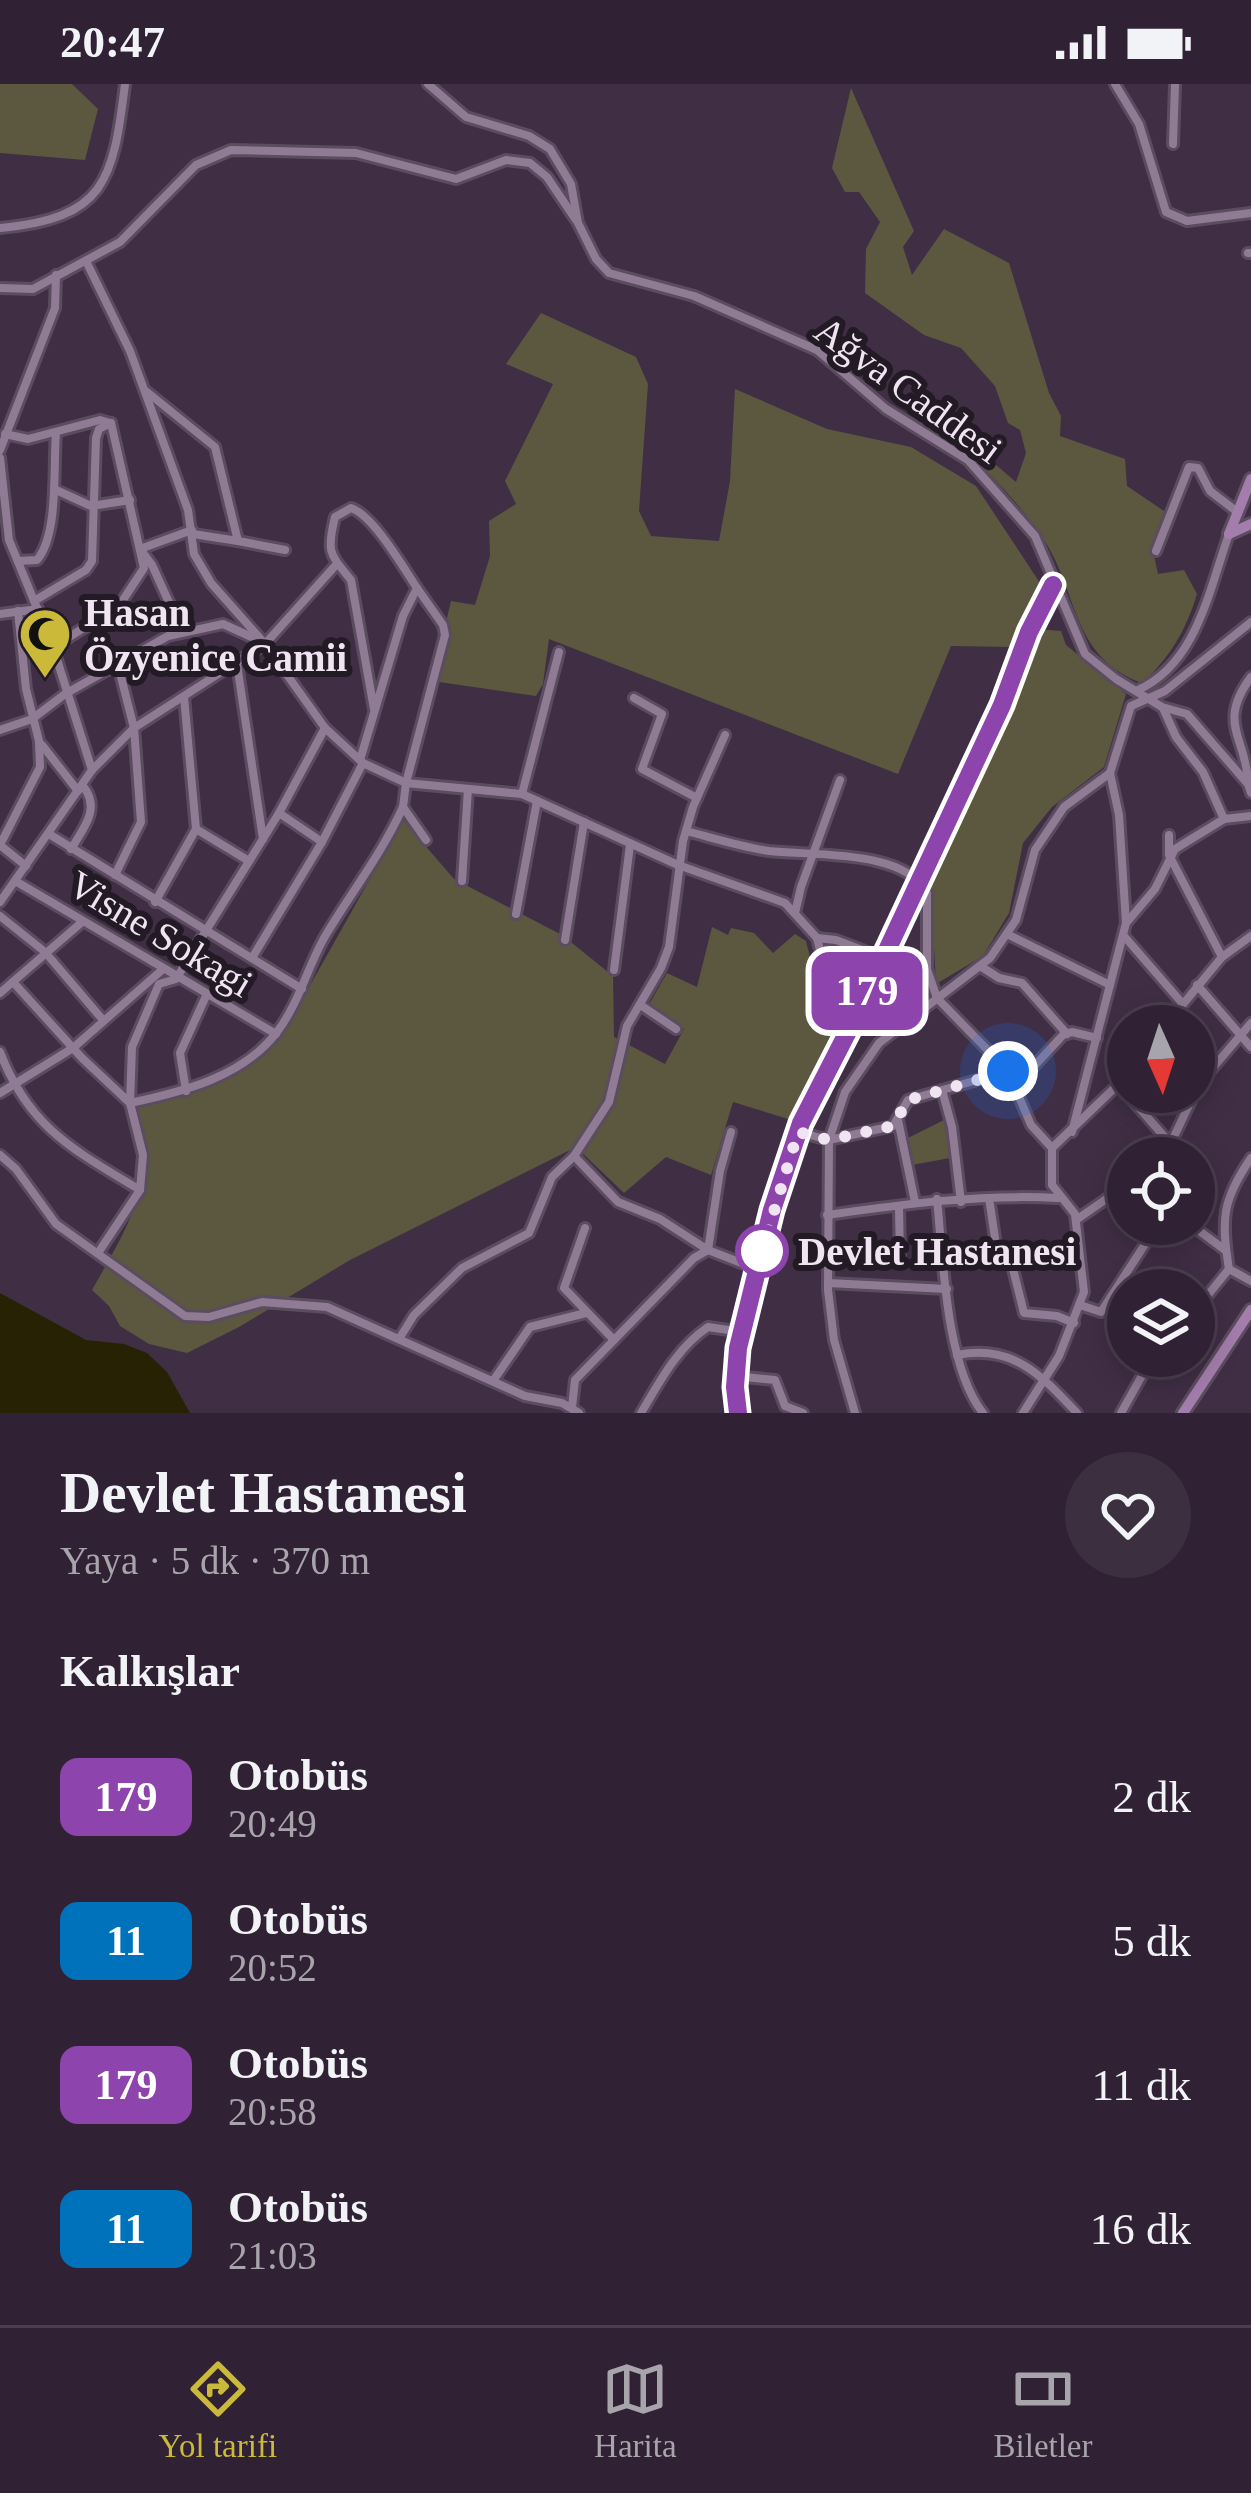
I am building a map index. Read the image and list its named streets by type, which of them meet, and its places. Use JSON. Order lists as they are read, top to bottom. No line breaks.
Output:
{"streets":{"street":["Ağva Caddesi","Visne Sokagi"]},"places":{"mosque":["Hasan Özyenice Camii"],"other":["Devlet Hastanesi"]},"lines":["bus line 179"],"north":"bottom","page":{"status":"20:47","on_map":"179","heading":[["Devlet Hastanesi","Yaya · 5 dk · 370 m"],"Kalkışlar"],"list":[{"mark":"179","name":"Otobüs","note":"20:49","value":"2 dk"},{"mark":"11","name":"Otobüs","note":"20:52","value":"5 dk"},{"mark":"179","name":"Otobüs","note":"20:58","value":"11 dk"},{"mark":"11","name":"Otobüs","note":"21:03","value":"16 dk"}],"tabs":["Yol tarifi","Harita","Biletler"]}}
